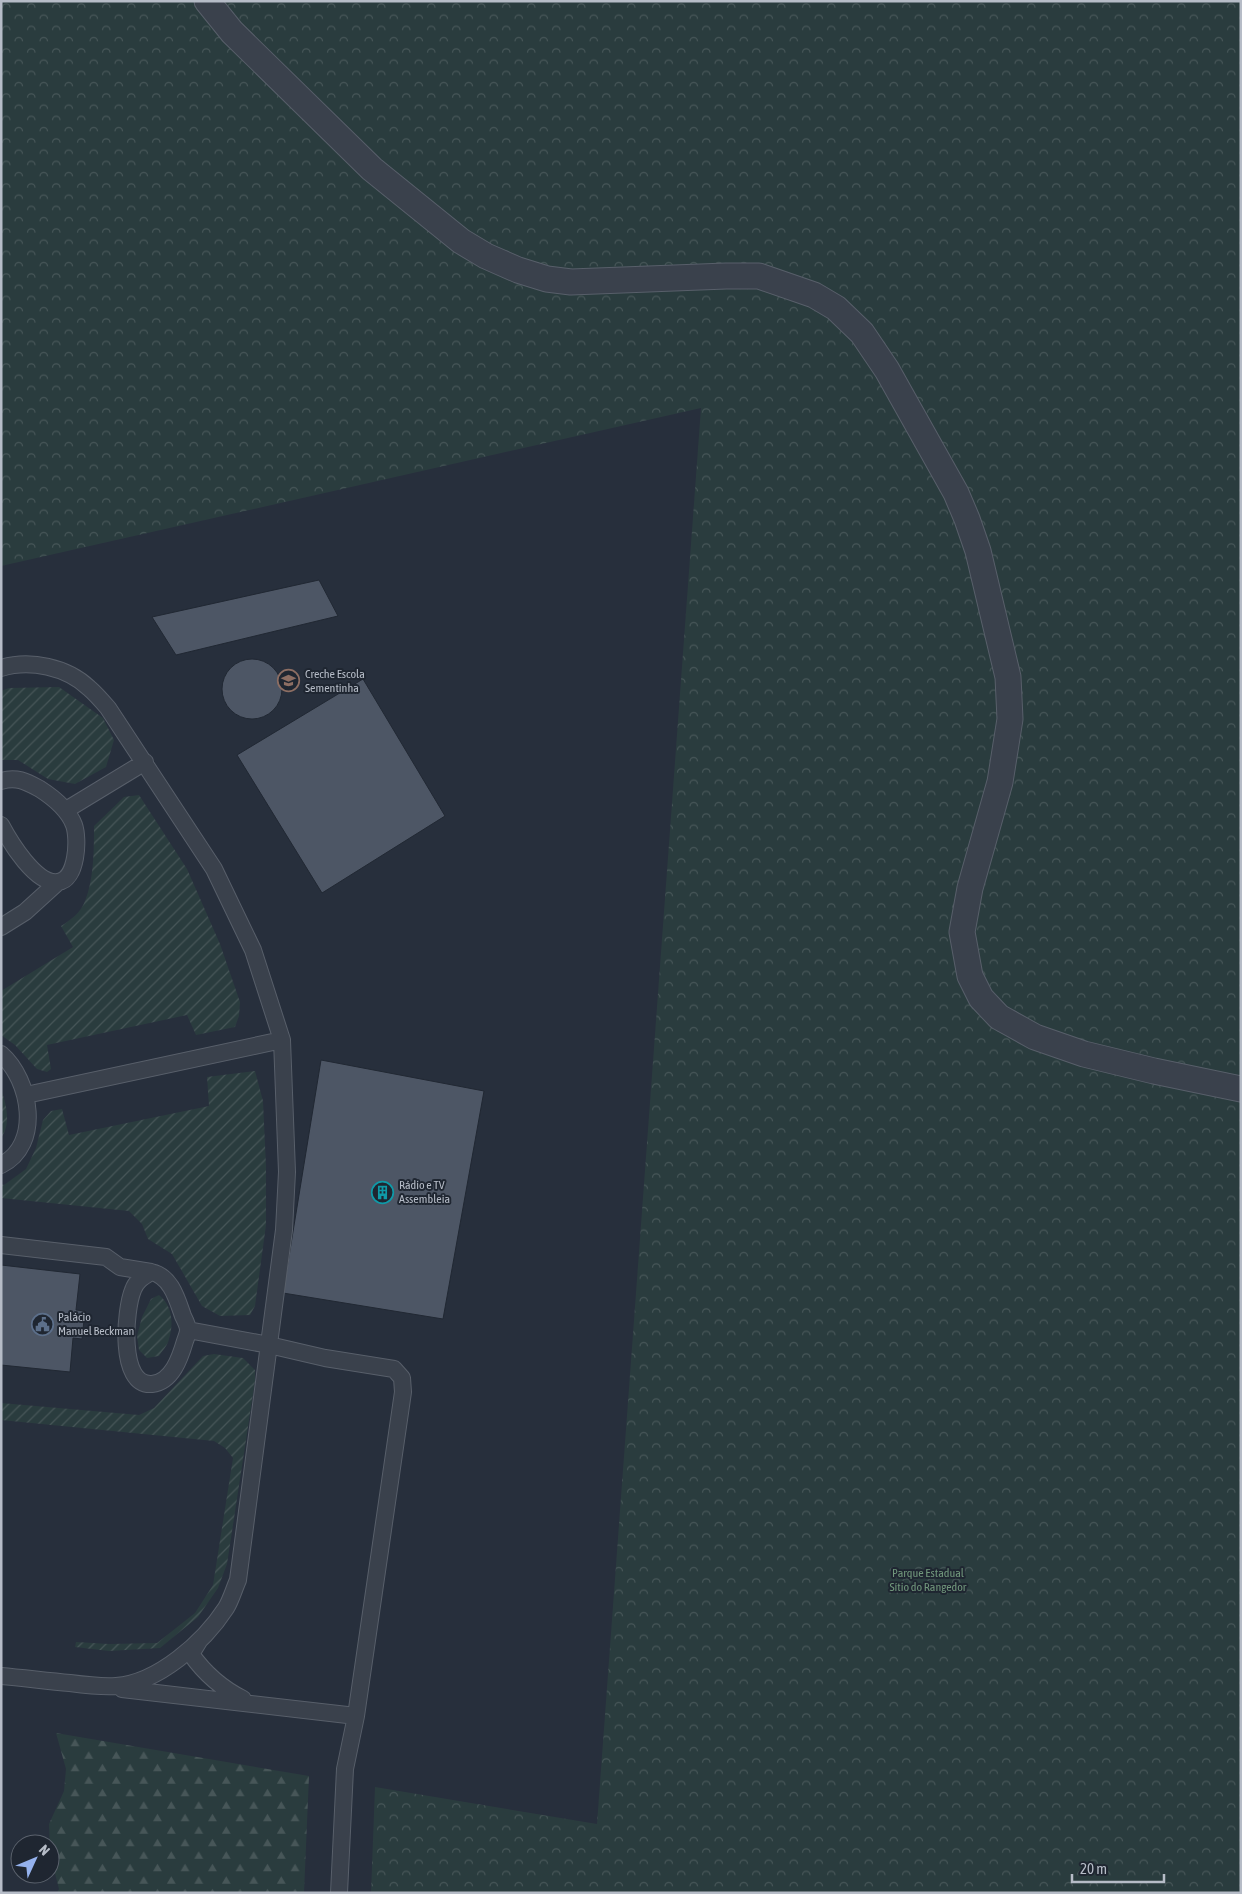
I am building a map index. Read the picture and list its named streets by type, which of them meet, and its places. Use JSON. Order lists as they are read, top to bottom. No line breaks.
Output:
{"parks":["Parque Estadual Sítio do Rangedor"],"places":{"school or university":["Creche Escola Sementinha"],"building":["Rádio e TV Assembleia"],"public building":["Palácio Manuel Beckman"]},"scale_bar":"20 m","north":"top right"}
